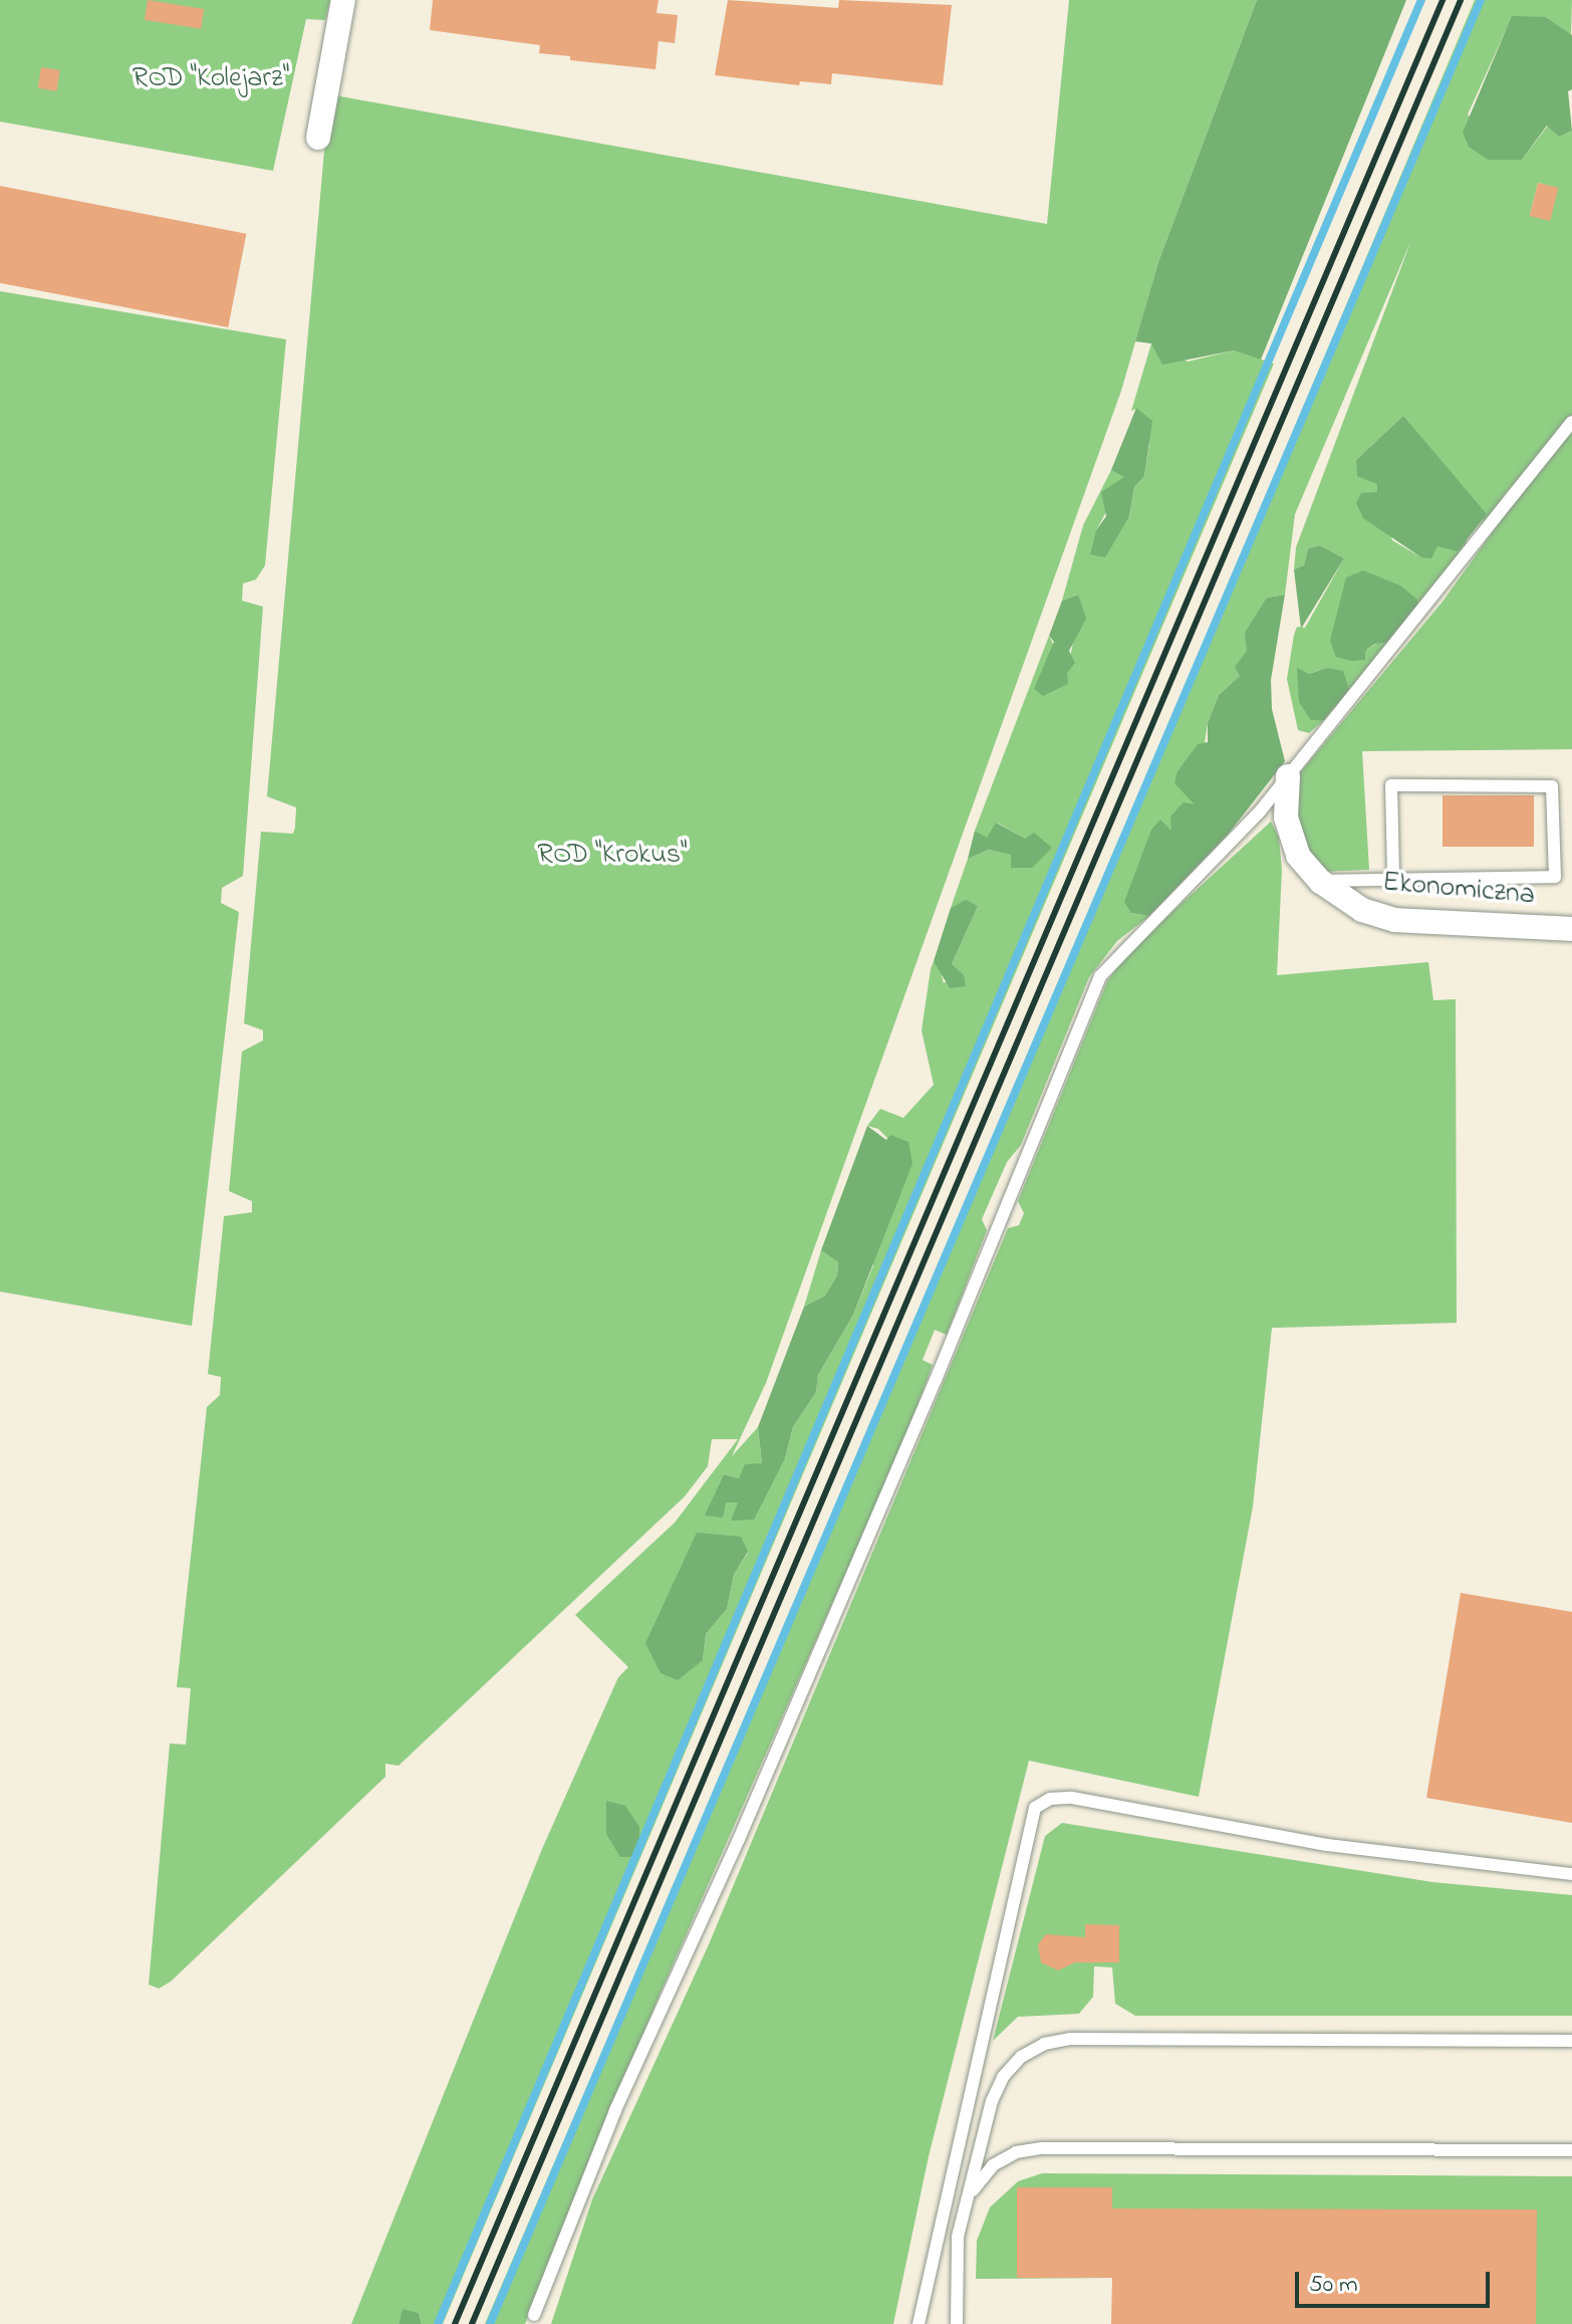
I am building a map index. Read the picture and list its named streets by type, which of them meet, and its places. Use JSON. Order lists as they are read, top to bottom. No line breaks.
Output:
{"streets":{"street":["Ekonomiczna"]},"parks":["ROD \"Kolejarz\"","ROD \"Krokus\""],"scale_bar":"50 m"}
